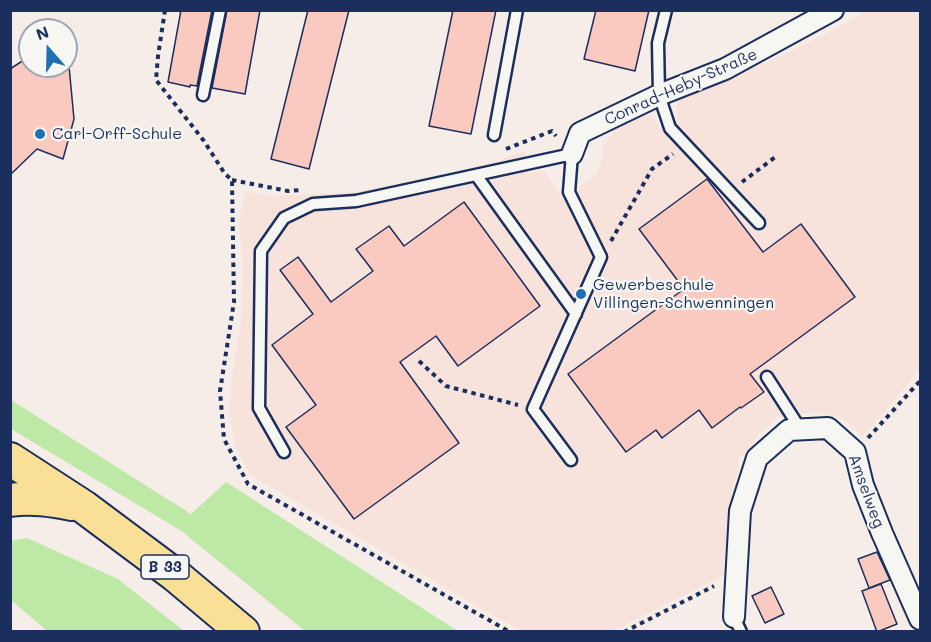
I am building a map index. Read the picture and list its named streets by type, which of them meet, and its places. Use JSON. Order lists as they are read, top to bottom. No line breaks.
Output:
{"streets":{"main road":["B 33"],"street":["Conrad-Heby-Straße","Amselweg"]},"places":["Carl-Orff-Schule","Gewerbeschule Villingen-Schwenningen"],"north":"top"}
